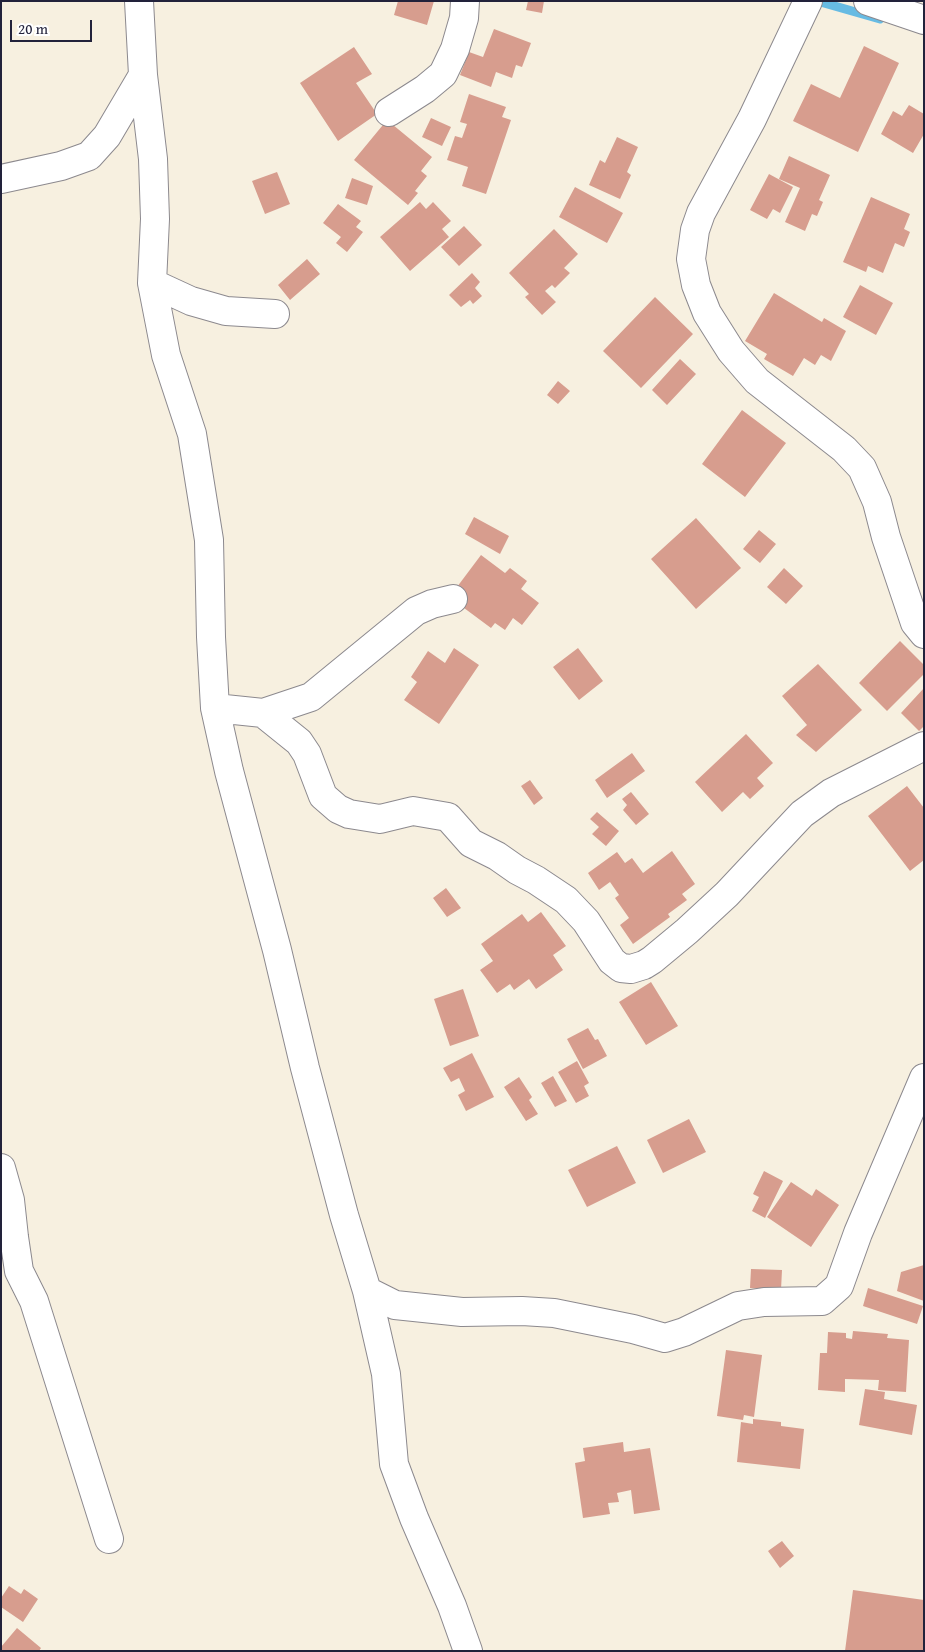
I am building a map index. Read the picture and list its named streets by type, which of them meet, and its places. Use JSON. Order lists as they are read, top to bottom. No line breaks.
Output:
{"scale_bar":"20 m"}
